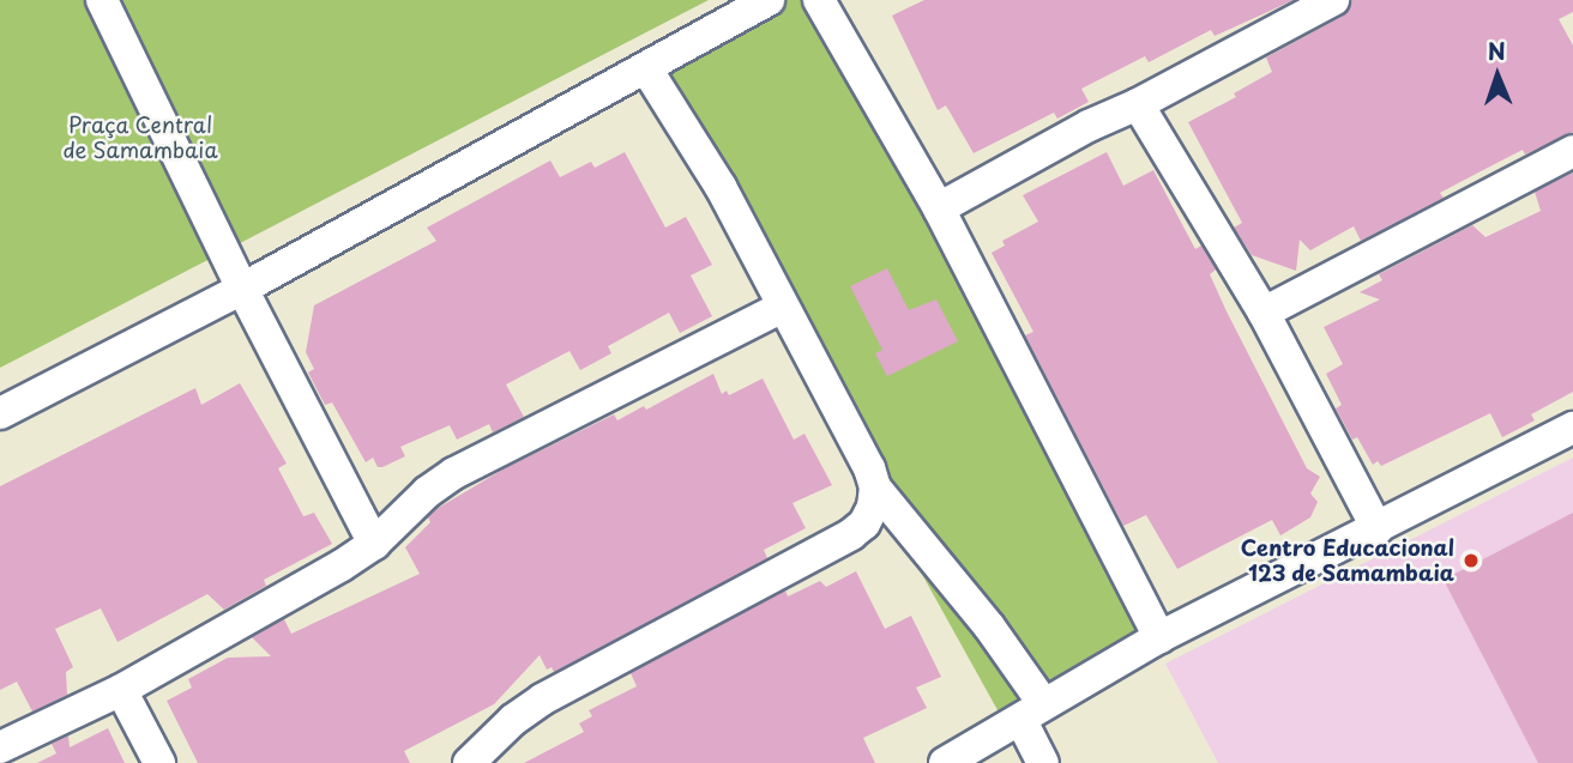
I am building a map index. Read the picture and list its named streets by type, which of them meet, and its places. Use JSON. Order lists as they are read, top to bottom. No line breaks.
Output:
{"parks":["Praça Central de Samambaia"],"places":["Centro Educacional 123 de Samambaia"],"north":"top"}
